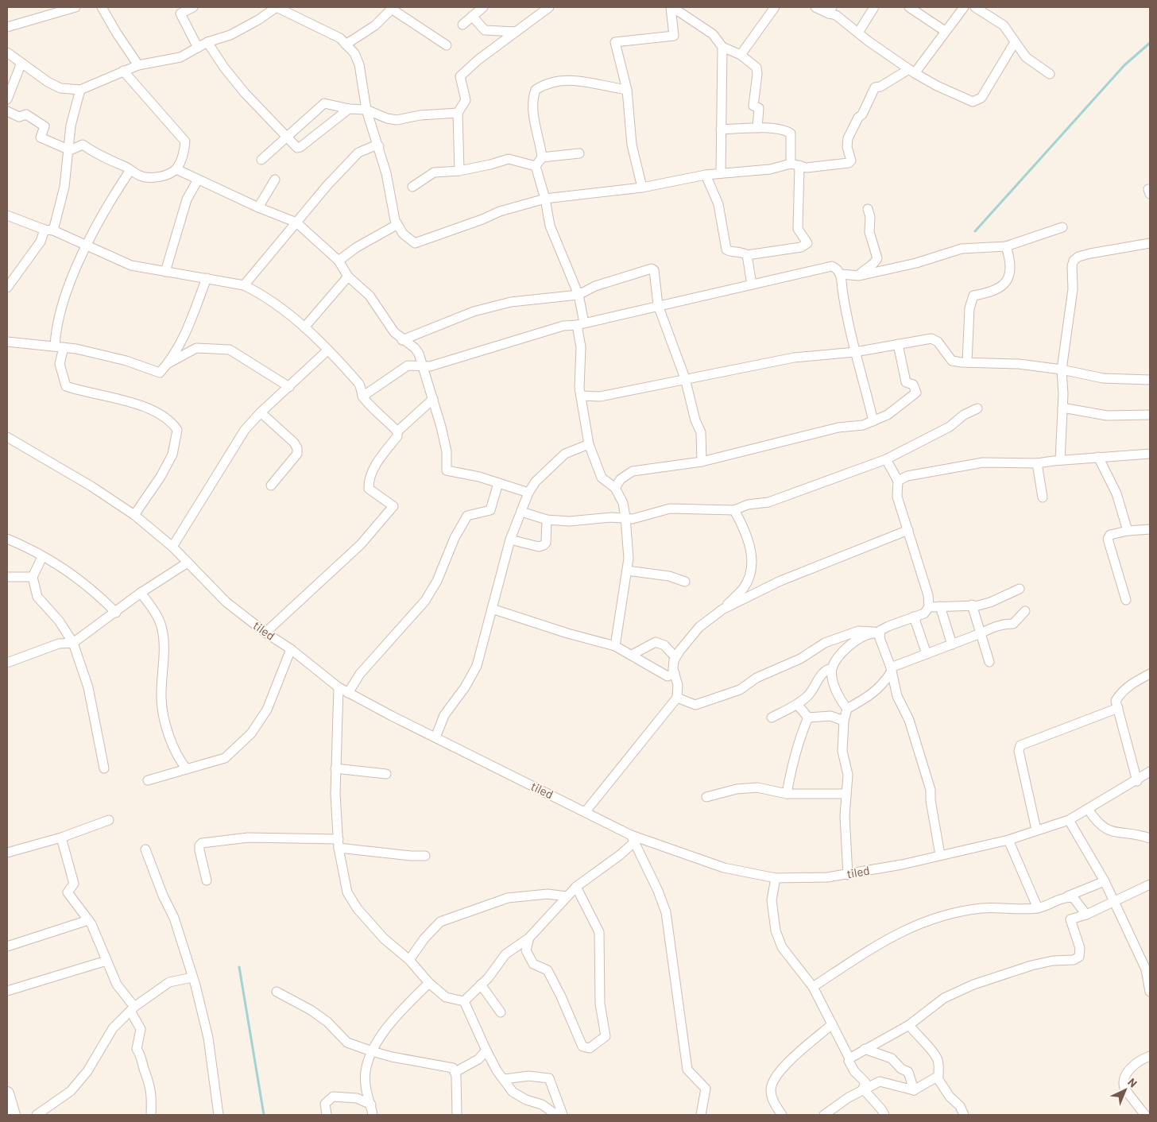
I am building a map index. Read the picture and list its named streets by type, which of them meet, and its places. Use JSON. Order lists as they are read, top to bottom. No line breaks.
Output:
{"streets":{"street":["tiled"]},"north":"top right"}
